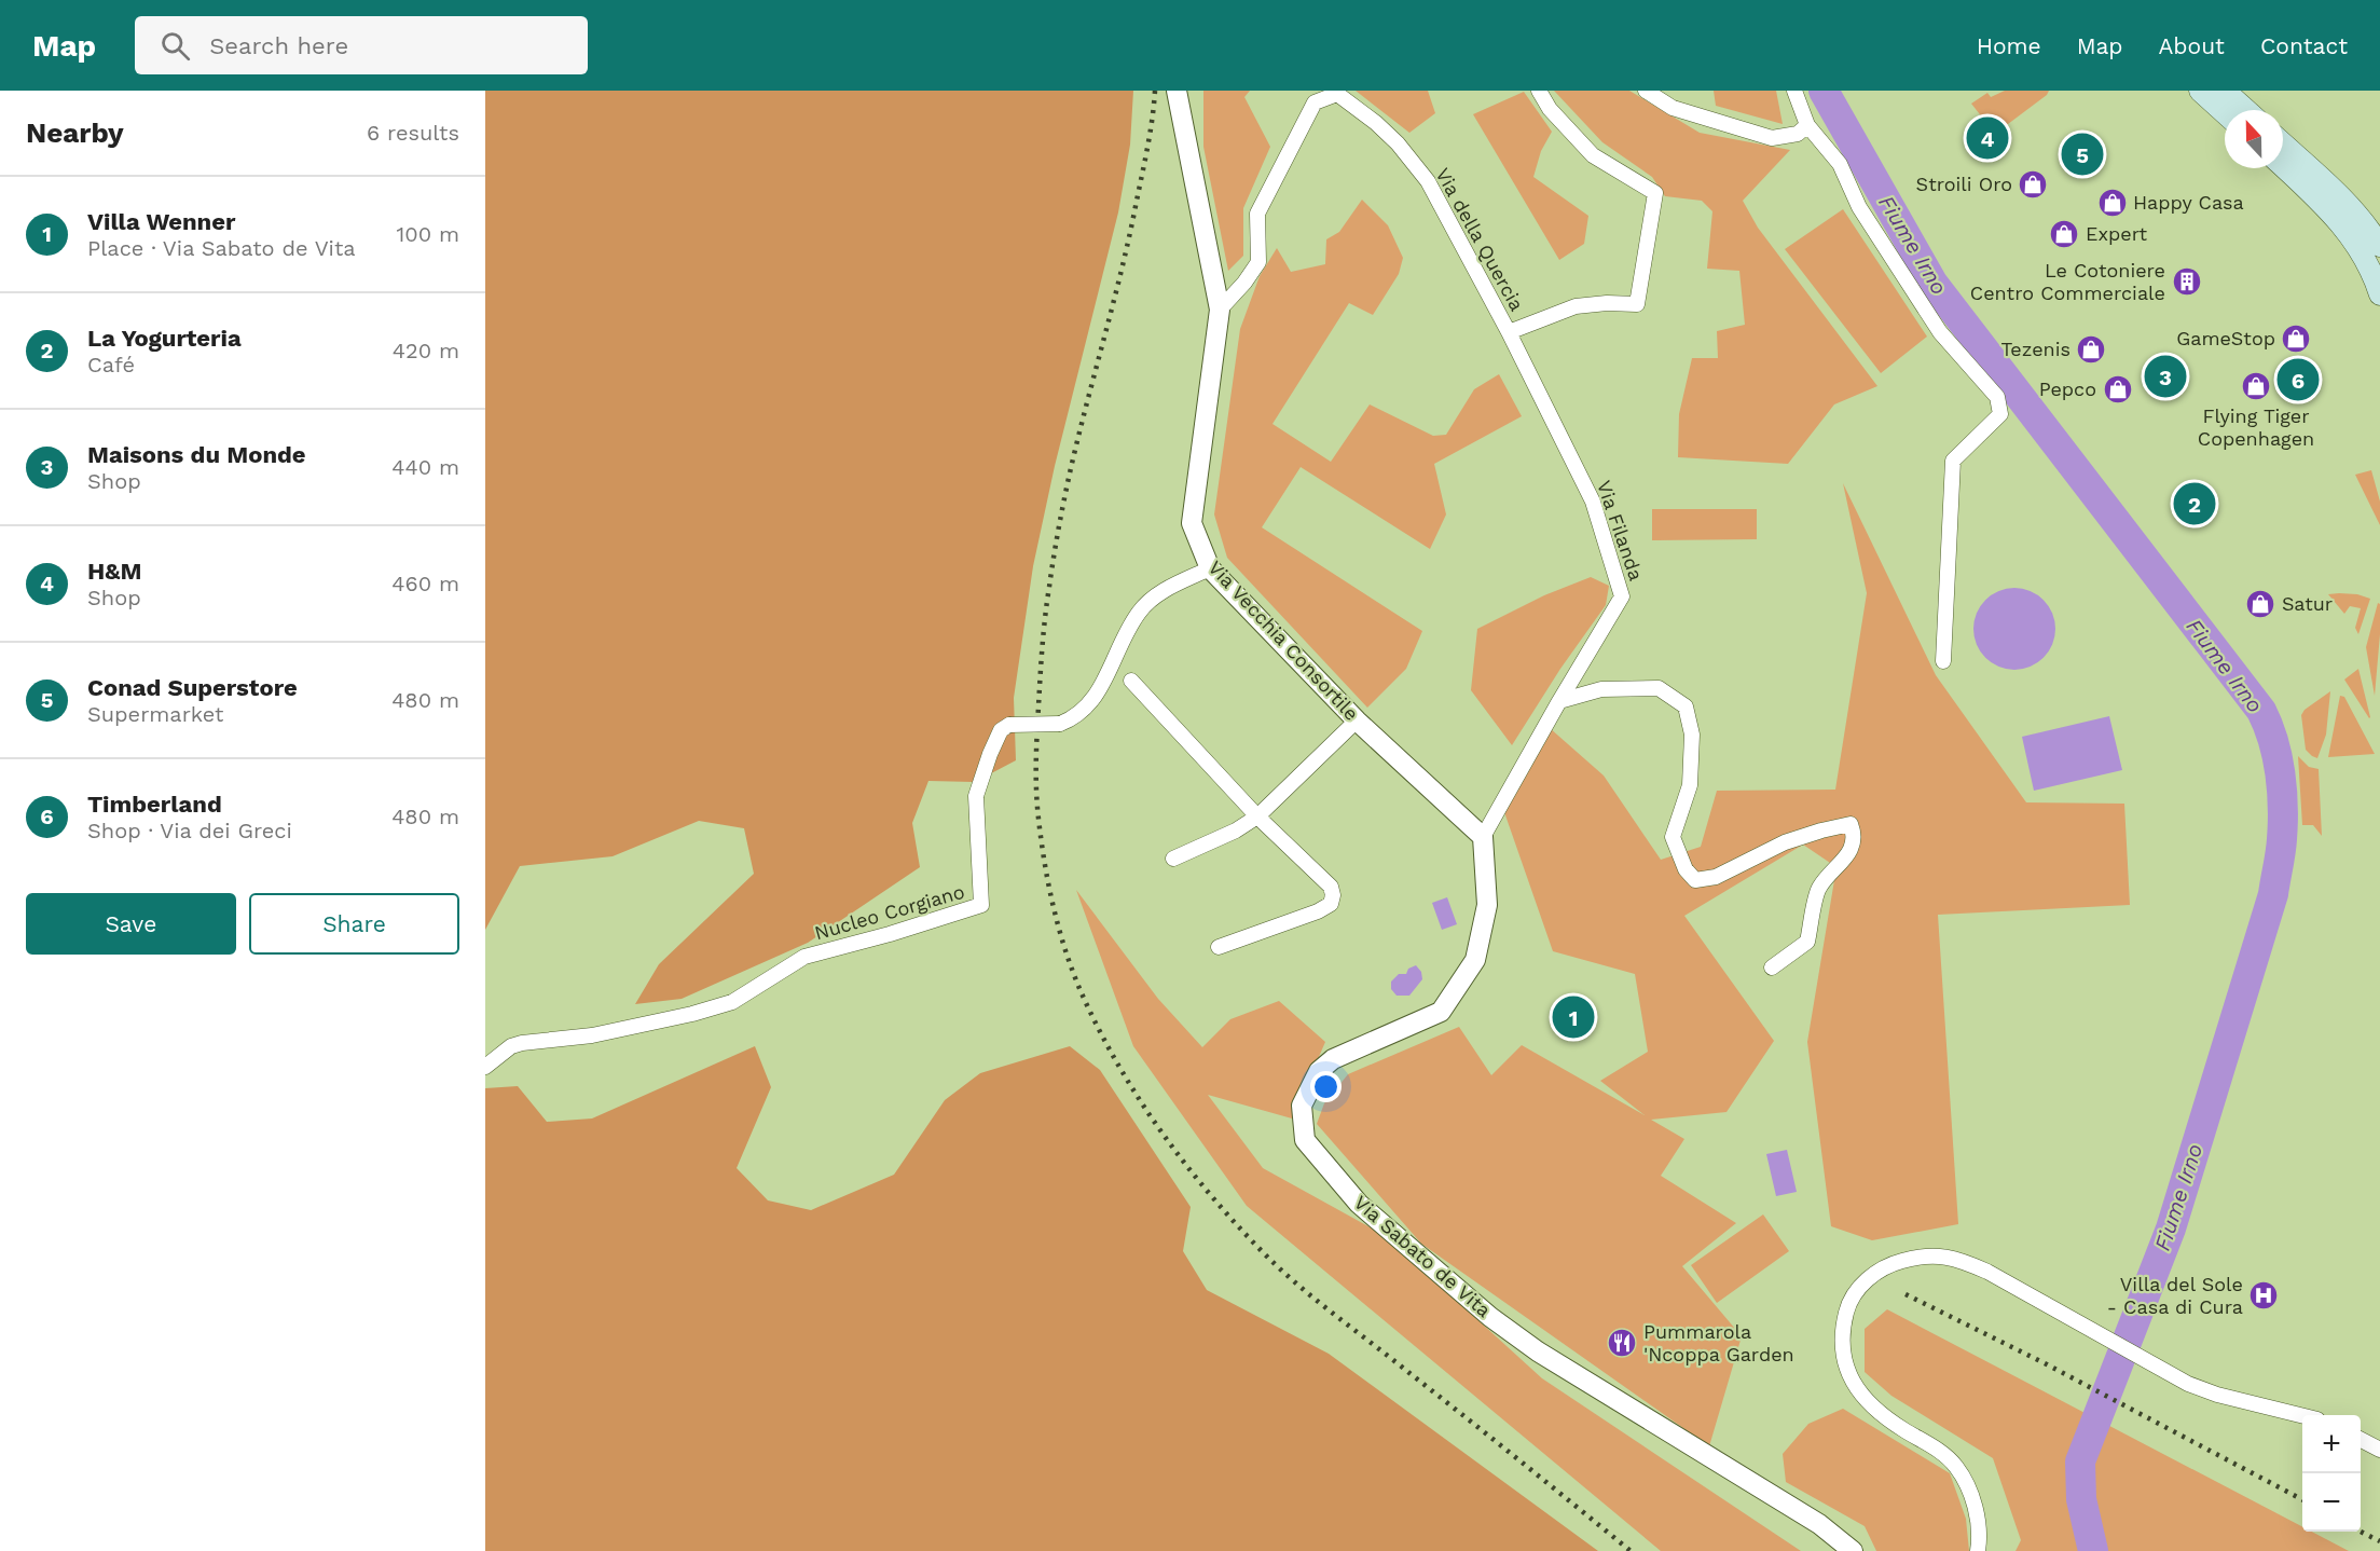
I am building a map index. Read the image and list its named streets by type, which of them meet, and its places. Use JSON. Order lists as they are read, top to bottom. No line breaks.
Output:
{"streets":{"street":["Via della Quercia","Via Filanda","Via Vecchia Consortile","Nucleo Corgiano","Via Sabato de Vita"]},"crossings":[["Via della Quercia","Via Filanda"],["Via della Quercia","Via Vecchia Consortile"],["Via Filanda","Via Vecchia Consortile"],["Via Filanda","Via Sabato de Vita"],["Via Vecchia Consortile","Nucleo Corgiano"],["Via Vecchia Consortile","Via Sabato de Vita"]],"water":["Fiume Irno"],"places":{"shop":["Stroili Oro","Happy Casa","Expert","GameStop","Tezenis","Flying Tiger Copenhagen","Pepco","Satur"],"building":["Le Cotoniere Centro Commerciale"],"hospital":["Villa del Sole - Casa di Cura"],"restaurant":["Pummarola 'Ncoppa Garden"]},"north":"top","page":{"header":"Map","search":"Search here","nav":["Home","Map","About","Contact"],"heading":["Nearby","6 results"],"pins":["4","5","3","6","2","1"],"list":[{"mark":"1","name":"Villa Wenner","note":"Place · Via Sabato de Vita","value":"100 m"},{"mark":"2","name":"La Yogurteria","note":"Café","value":"420 m"},{"mark":"3","name":"Maisons du Monde","note":"Shop","value":"440 m"},{"mark":"4","name":"H&M","note":"Shop","value":"460 m"},{"mark":"5","name":"Conad Superstore","note":"Supermarket","value":"480 m"},{"mark":"6","name":"Timberland","note":"Shop · Via dei Greci","value":"480 m"}],"buttons":["Save","Share"],"map_buttons":["+","−"]}}
